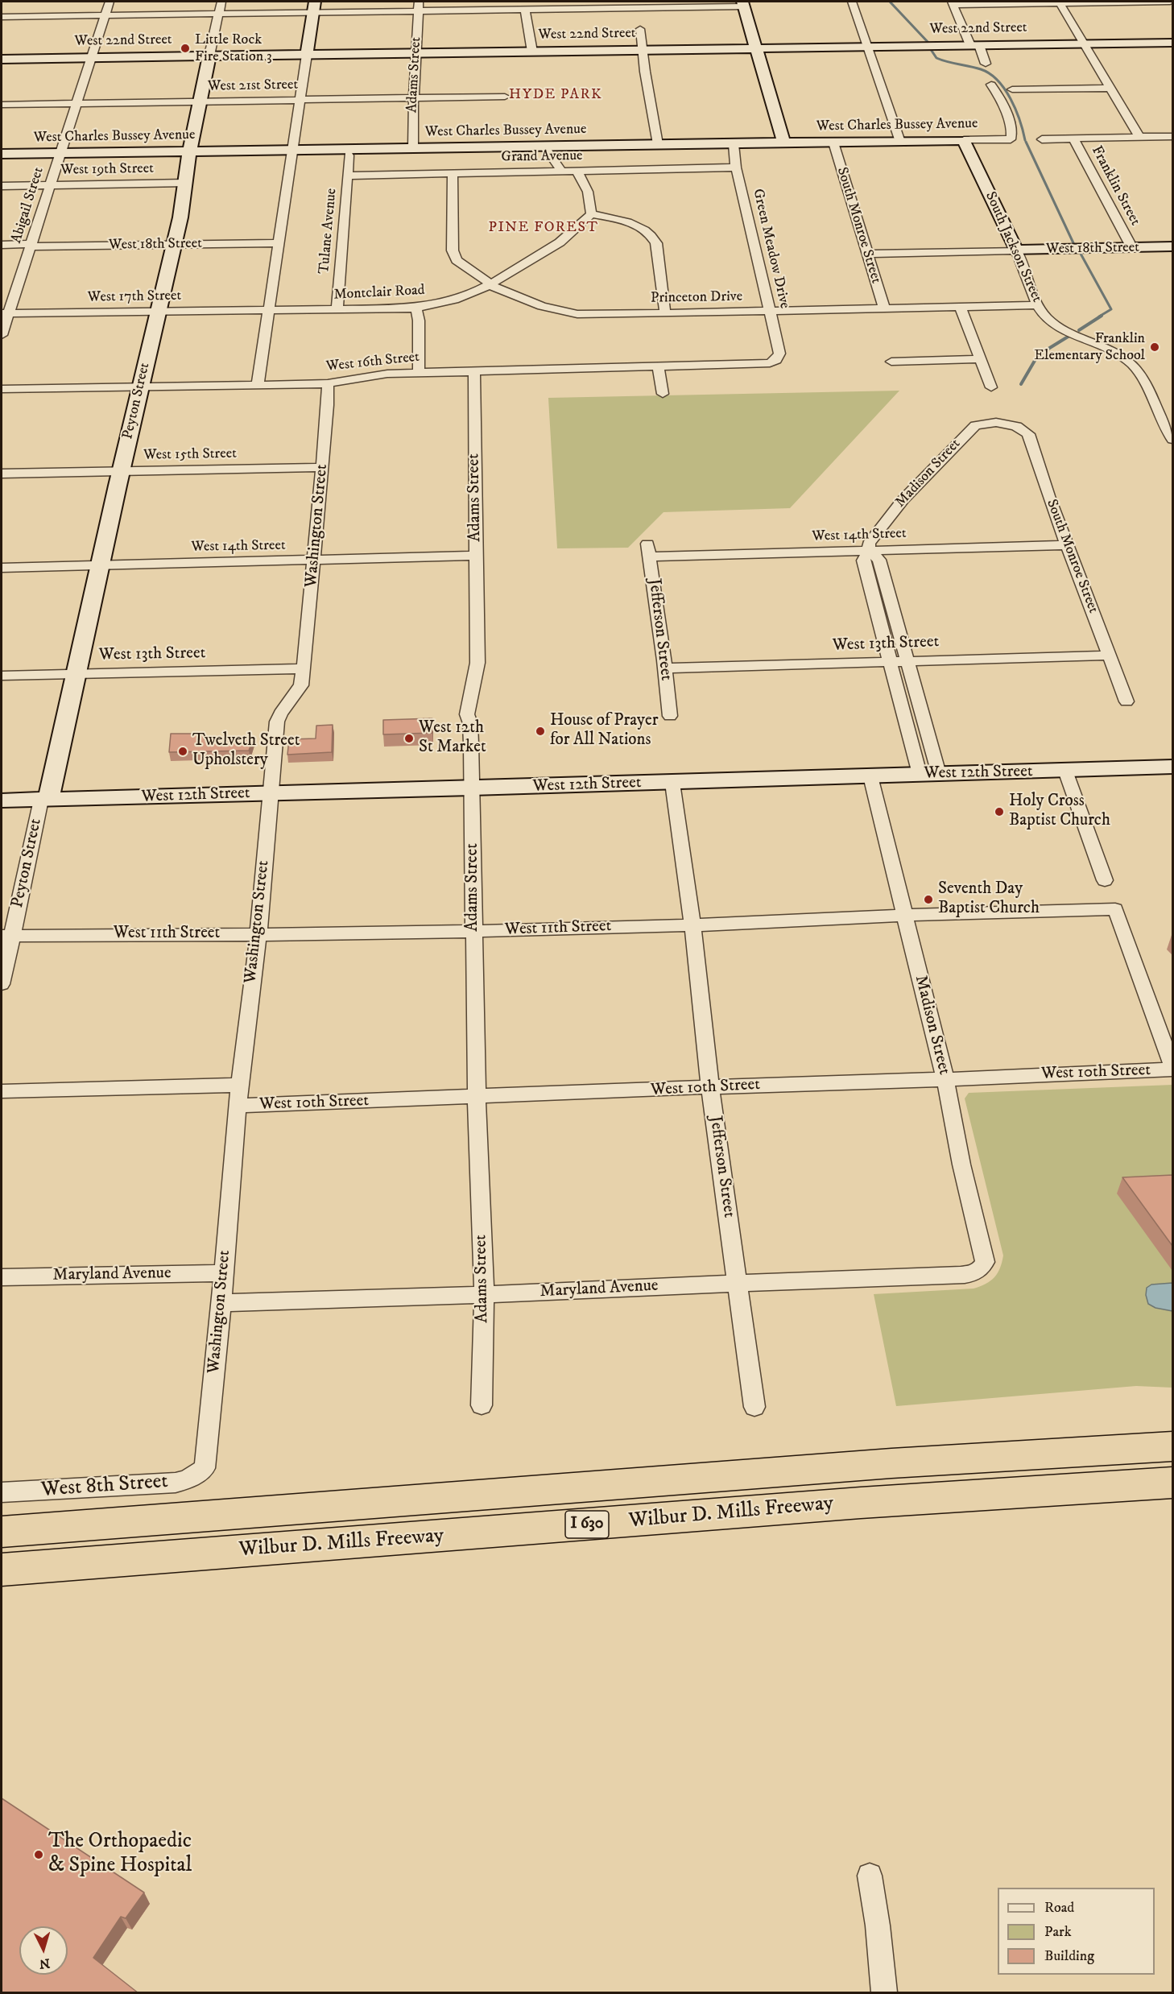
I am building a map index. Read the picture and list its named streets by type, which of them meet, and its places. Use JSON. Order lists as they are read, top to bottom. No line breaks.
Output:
{"streets":{"highway":["Wilbur D. Mills Freeway","I 630"],"street":["West 22nd Street","Adams Street","West 21st Street","West Charles Bussey Avenue","Grand Avenue","West 19th Street","Franklin Street","Abigail Street","South Monroe Street","Tulane Avenue","West 18th Street","South Jackson Street","Green Meadow Drive","Montclair Road","West 17th Street","Princeton Drive","West 16th Street","Peyton Street","West 15th Street","Madison Street","Washington Street","West 14th Street","Jefferson Street","West 13th Street","West 12th Street","West 11th Street","West 10th Street","Maryland Avenue","West 8th Street"]},"crossings":[["West 22nd Street","Adams Street"],["West 22nd Street","Abigail Street"],["West 22nd Street","Peyton Street"],["Adams Street","West 21st Street"],["Adams Street","West Charles Bussey Avenue"],["Adams Street","West 16th Street"],["Adams Street","West 14th Street"],["Adams Street","West 12th Street"],["Adams Street","West 11th Street"],["Adams Street","West 10th Street"],["Adams Street","Maryland Avenue"],["West 21st Street","Abigail Street"],["West 21st Street","Peyton Street"],["West Charles Bussey Avenue","Abigail Street"],["West Charles Bussey Avenue","South Monroe Street"],["West Charles Bussey Avenue","South Jackson Street"],["West Charles Bussey Avenue","Green Meadow Drive"],["West Charles Bussey Avenue","Peyton Street"],["Grand Avenue","Tulane Avenue"],["Grand Avenue","Green Meadow Drive"],["Grand Avenue","Princeton Drive"],["West 19th Street","Abigail Street"],["West 19th Street","Peyton Street"],["Franklin Street","West 18th Street"],["Abigail Street","West 18th Street"],["Abigail Street","West 17th Street"],["South Monroe Street","West 18th Street"],["South Monroe Street","Princeton Drive"],["South Monroe Street","Madison Street"],["South Monroe Street","West 14th Street"],["South Monroe Street","West 13th Street"],["Tulane Avenue","Montclair Road"],["West 18th Street","South Jackson Street"],["West 18th Street","Peyton Street"],["South Jackson Street","Princeton Drive"],["Green Meadow Drive","Princeton Drive"],["Green Meadow Drive","West 16th Street"],["Montclair Road","West 17th Street"],["Montclair Road","Princeton Drive"],["West 17th Street","Peyton Street"],["West 16th Street","Peyton Street"],["West 16th Street","Washington Street"],["Peyton Street","West 15th Street"],["Peyton Street","West 14th Street"],["Peyton Street","West 13th Street"],["Peyton Street","West 12th Street"],["Peyton Street","West 11th Street"],["West 15th Street","Washington Street"],["Madison Street","West 14th Street"],["Madison Street","West 13th Street"],["Madison Street","West 12th Street"],["Madison Street","West 11th Street"],["Madison Street","West 10th Street"],["Madison Street","Maryland Avenue"],["Washington Street","West 14th Street"],["Washington Street","West 13th Street"],["Washington Street","West 12th Street"],["Washington Street","West 11th Street"],["Washington Street","West 10th Street"],["Washington Street","Maryland Avenue"],["Washington Street","West 8th Street"],["West 14th Street","Jefferson Street"],["Jefferson Street","West 13th Street"],["Jefferson Street","West 12th Street"],["Jefferson Street","West 11th Street"],["Jefferson Street","West 10th Street"],["Jefferson Street","Maryland Avenue"],["West 11th Street","West 10th Street"]],"districts":["HYDE PARK","PINE FOREST"],"places":["Little Rock Fire Station 3","Franklin Elementary School","House of Prayer for All Nations","West 12th St Market","Twelveth Street Upholstery","Holy Cross Baptist Church","Seventh Day Baptist Church","The Orthopaedic & Spine Hospital"],"legend":["Road","Park","Building"],"north":"bottom"}
